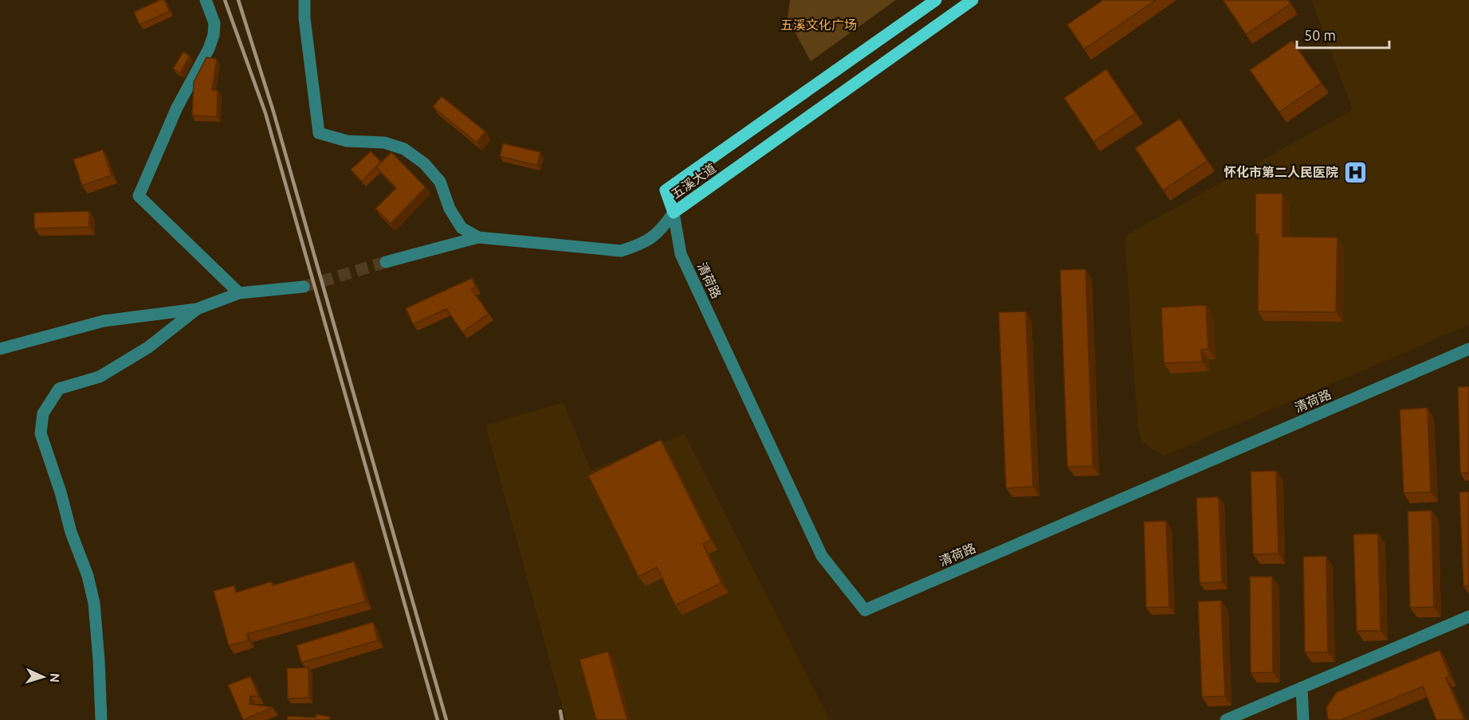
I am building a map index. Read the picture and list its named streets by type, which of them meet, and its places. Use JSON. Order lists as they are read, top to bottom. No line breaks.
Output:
{"streets":{"main road":["五溪大道"],"street":["清荷路"]},"crossings":[["五溪大道","清荷路"]],"parks":["五溪文化广场"],"places":{"hospital":["怀化市第二人民医院"]},"scale_bar":"50 m","north":"right"}
